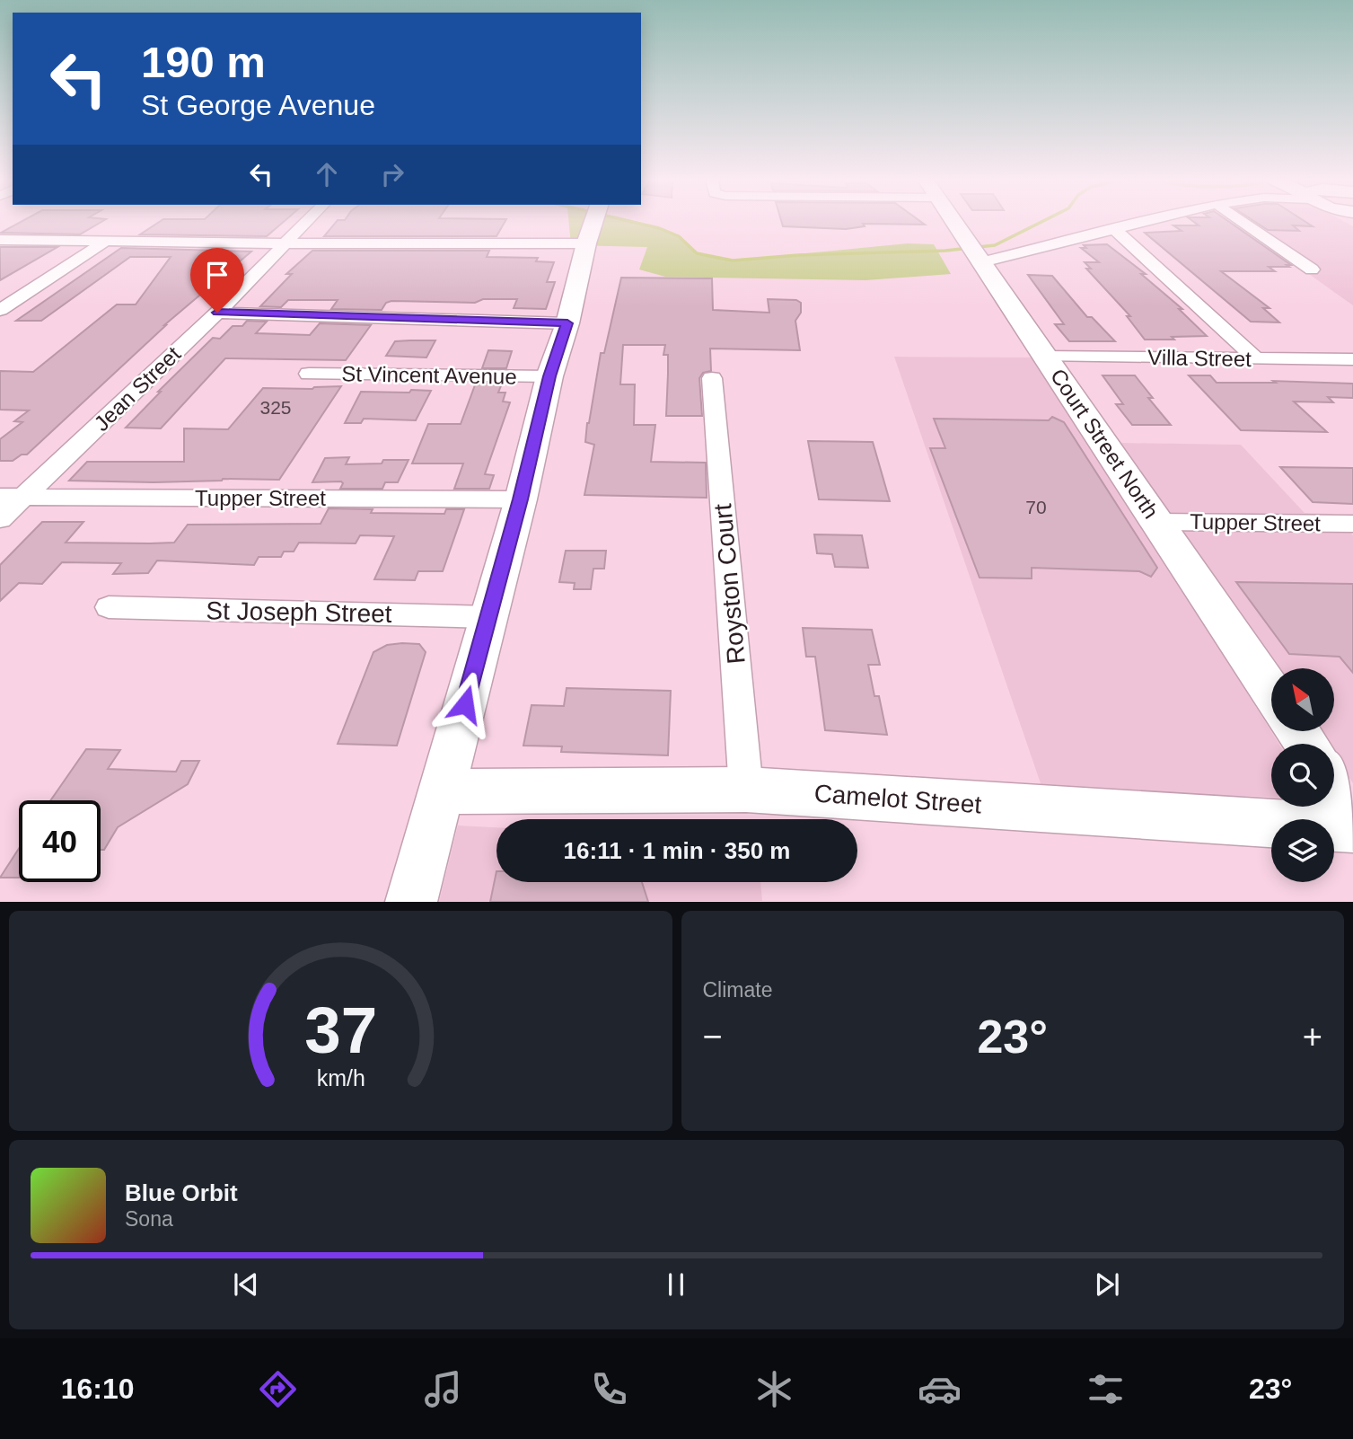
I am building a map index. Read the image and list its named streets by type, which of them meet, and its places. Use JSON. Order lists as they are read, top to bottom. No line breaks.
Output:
{"streets":{"street":["Villa Street","St Vincent Avenue","Jean Street","Court Street North","Tupper Street","Royston Court","St Joseph Street","Camelot Street"]},"crossings":[["Villa Street","Court Street North"],["Jean Street","Tupper Street"],["Court Street North","Tupper Street"],["Royston Court","Camelot Street"]],"house_numbers":["325","70"],"north":"top left","page":{"turn":["190 m","St George Avenue"],"limit":"40","trip":"16:11 · 1 min · 350 m","tile":"Climate","heat":["−","23°","+"],"song":["Blue Orbit","Sona"],"tabs":["16:10","23°"],"gauge":["37","km/h"]}}
